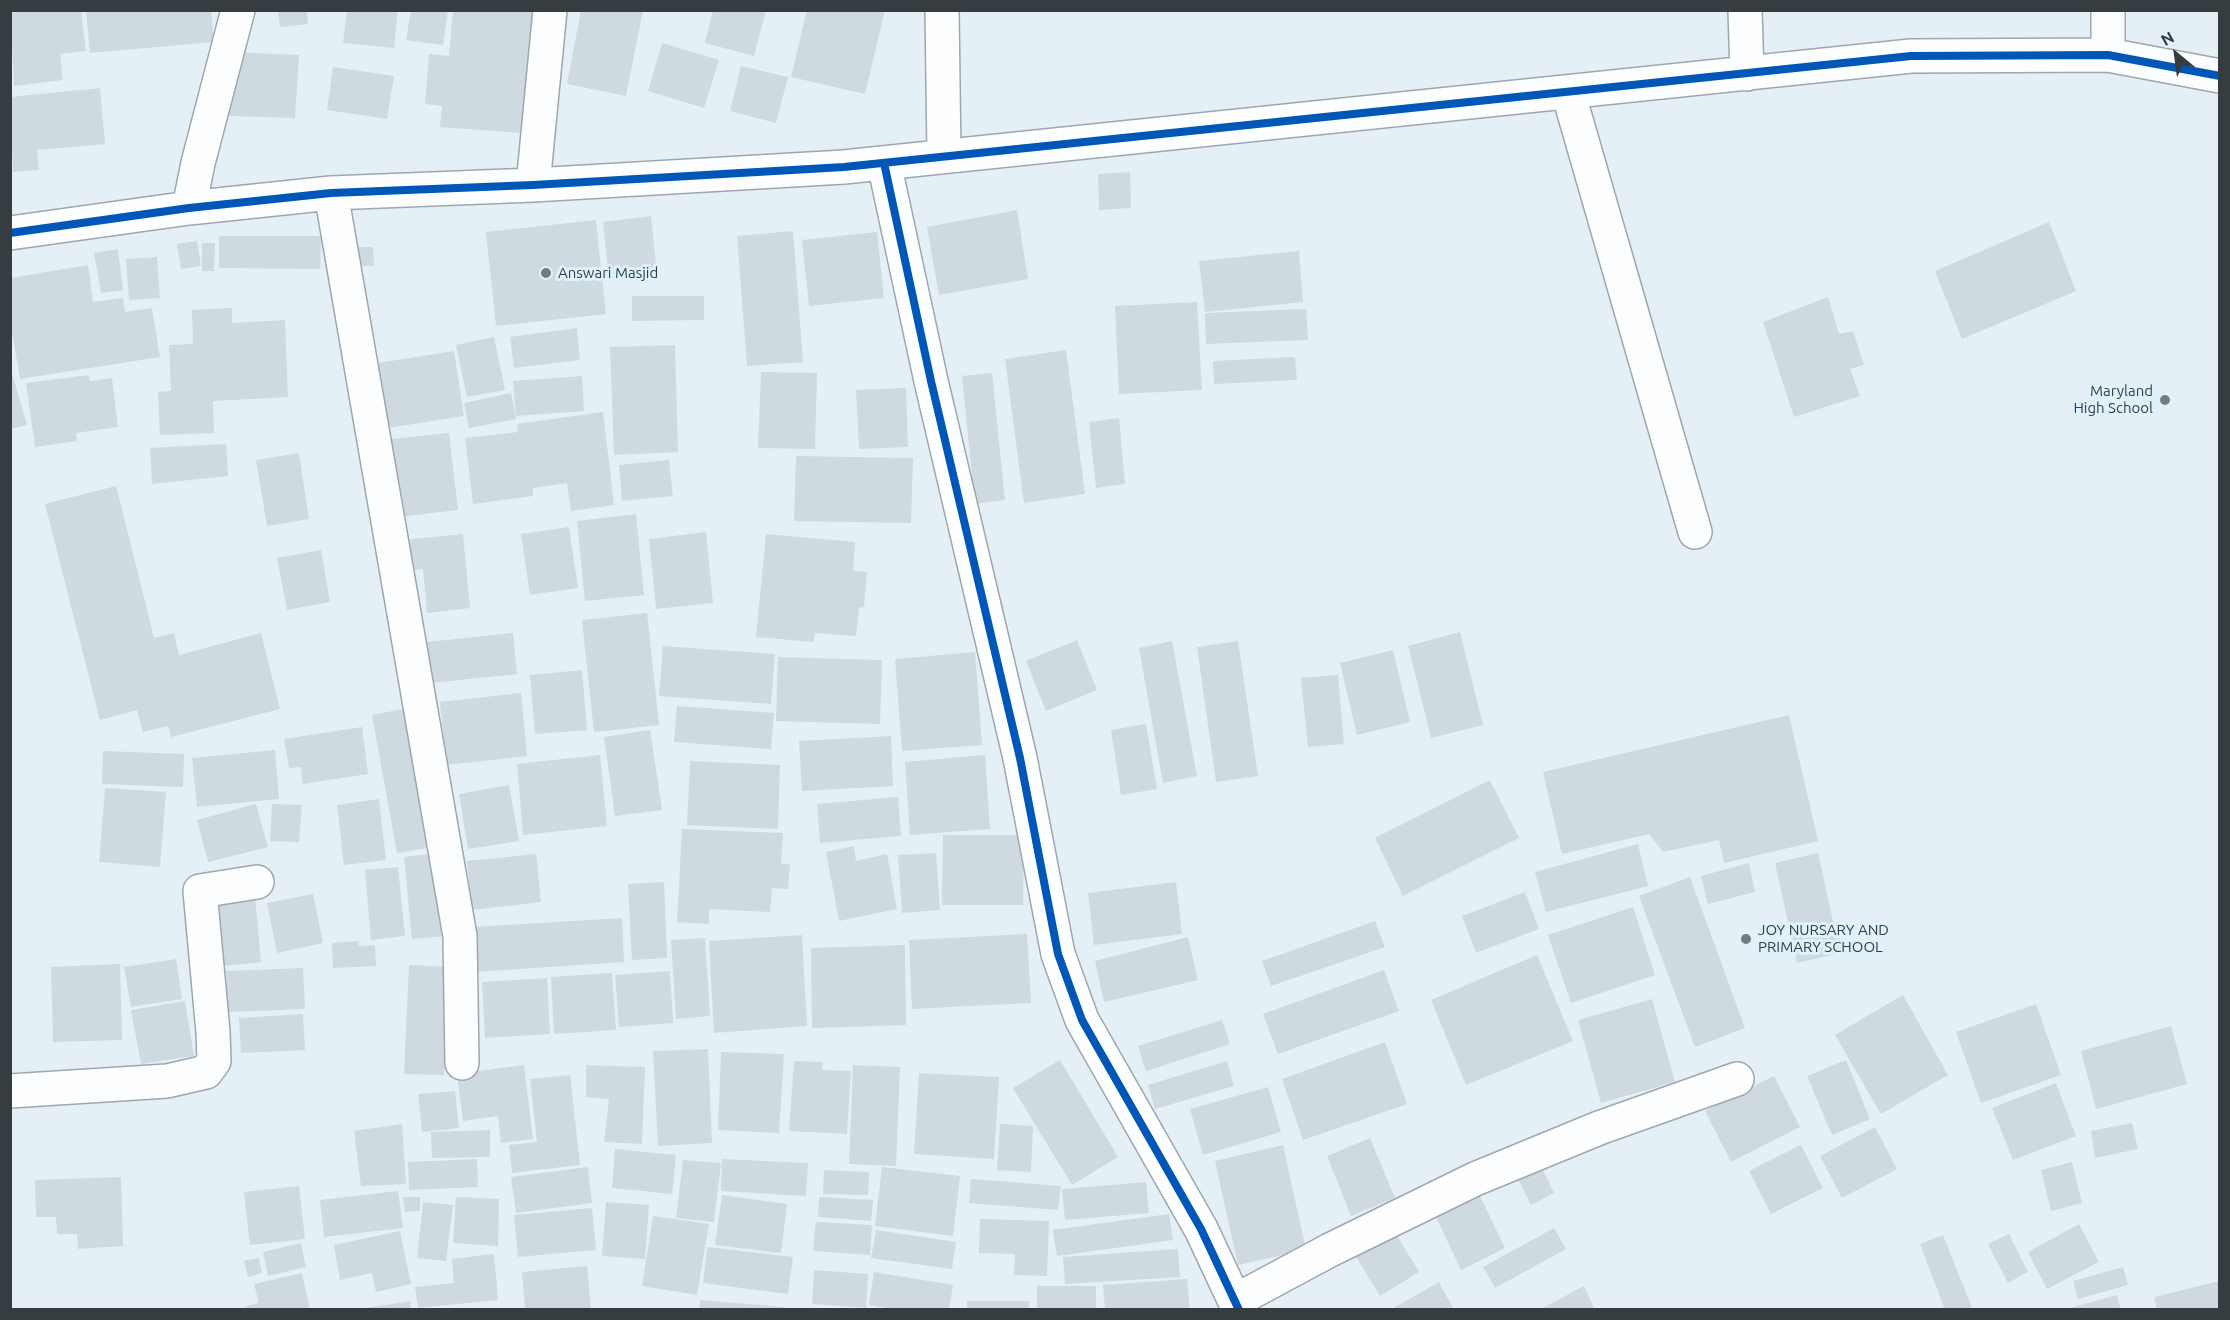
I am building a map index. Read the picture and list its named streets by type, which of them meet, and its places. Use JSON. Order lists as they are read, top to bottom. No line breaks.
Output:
{"places":["Answari Masjid","Maryland High School","JOY NURSARY AND PRIMARY SCHOOL"],"north":"top left"}
